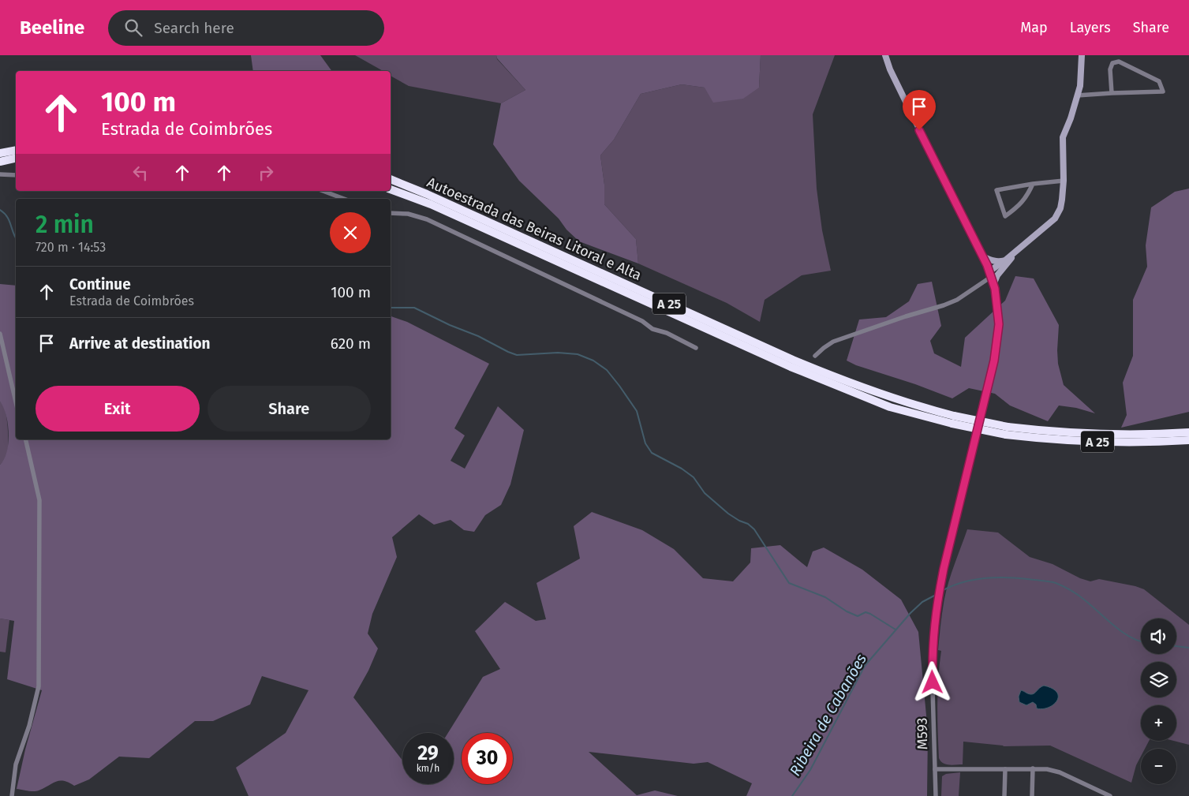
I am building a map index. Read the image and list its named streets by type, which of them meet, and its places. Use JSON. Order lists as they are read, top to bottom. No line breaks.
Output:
{"streets":{"highway":["Autoestrada das Beiras Litoral e Alta","A 25"],"street":["M593"]},"water":["Ribeira de Cabanões"],"page":{"header":"Beeline","search":"Search here","nav":["Map","Layers","Share"],"turn":["100 m","Estrada de Coimbrões"],"heading":["2 min","720 m · 14:53"],"list":[{"name":"Continue","note":"Estrada de Coimbrões","value":"100 m"},{"name":"Arrive at destination","value":"620 m"}],"buttons":["Exit","Share"],"map_buttons":["+","−"],"speed":"29 km/h","limit":"30"}}
